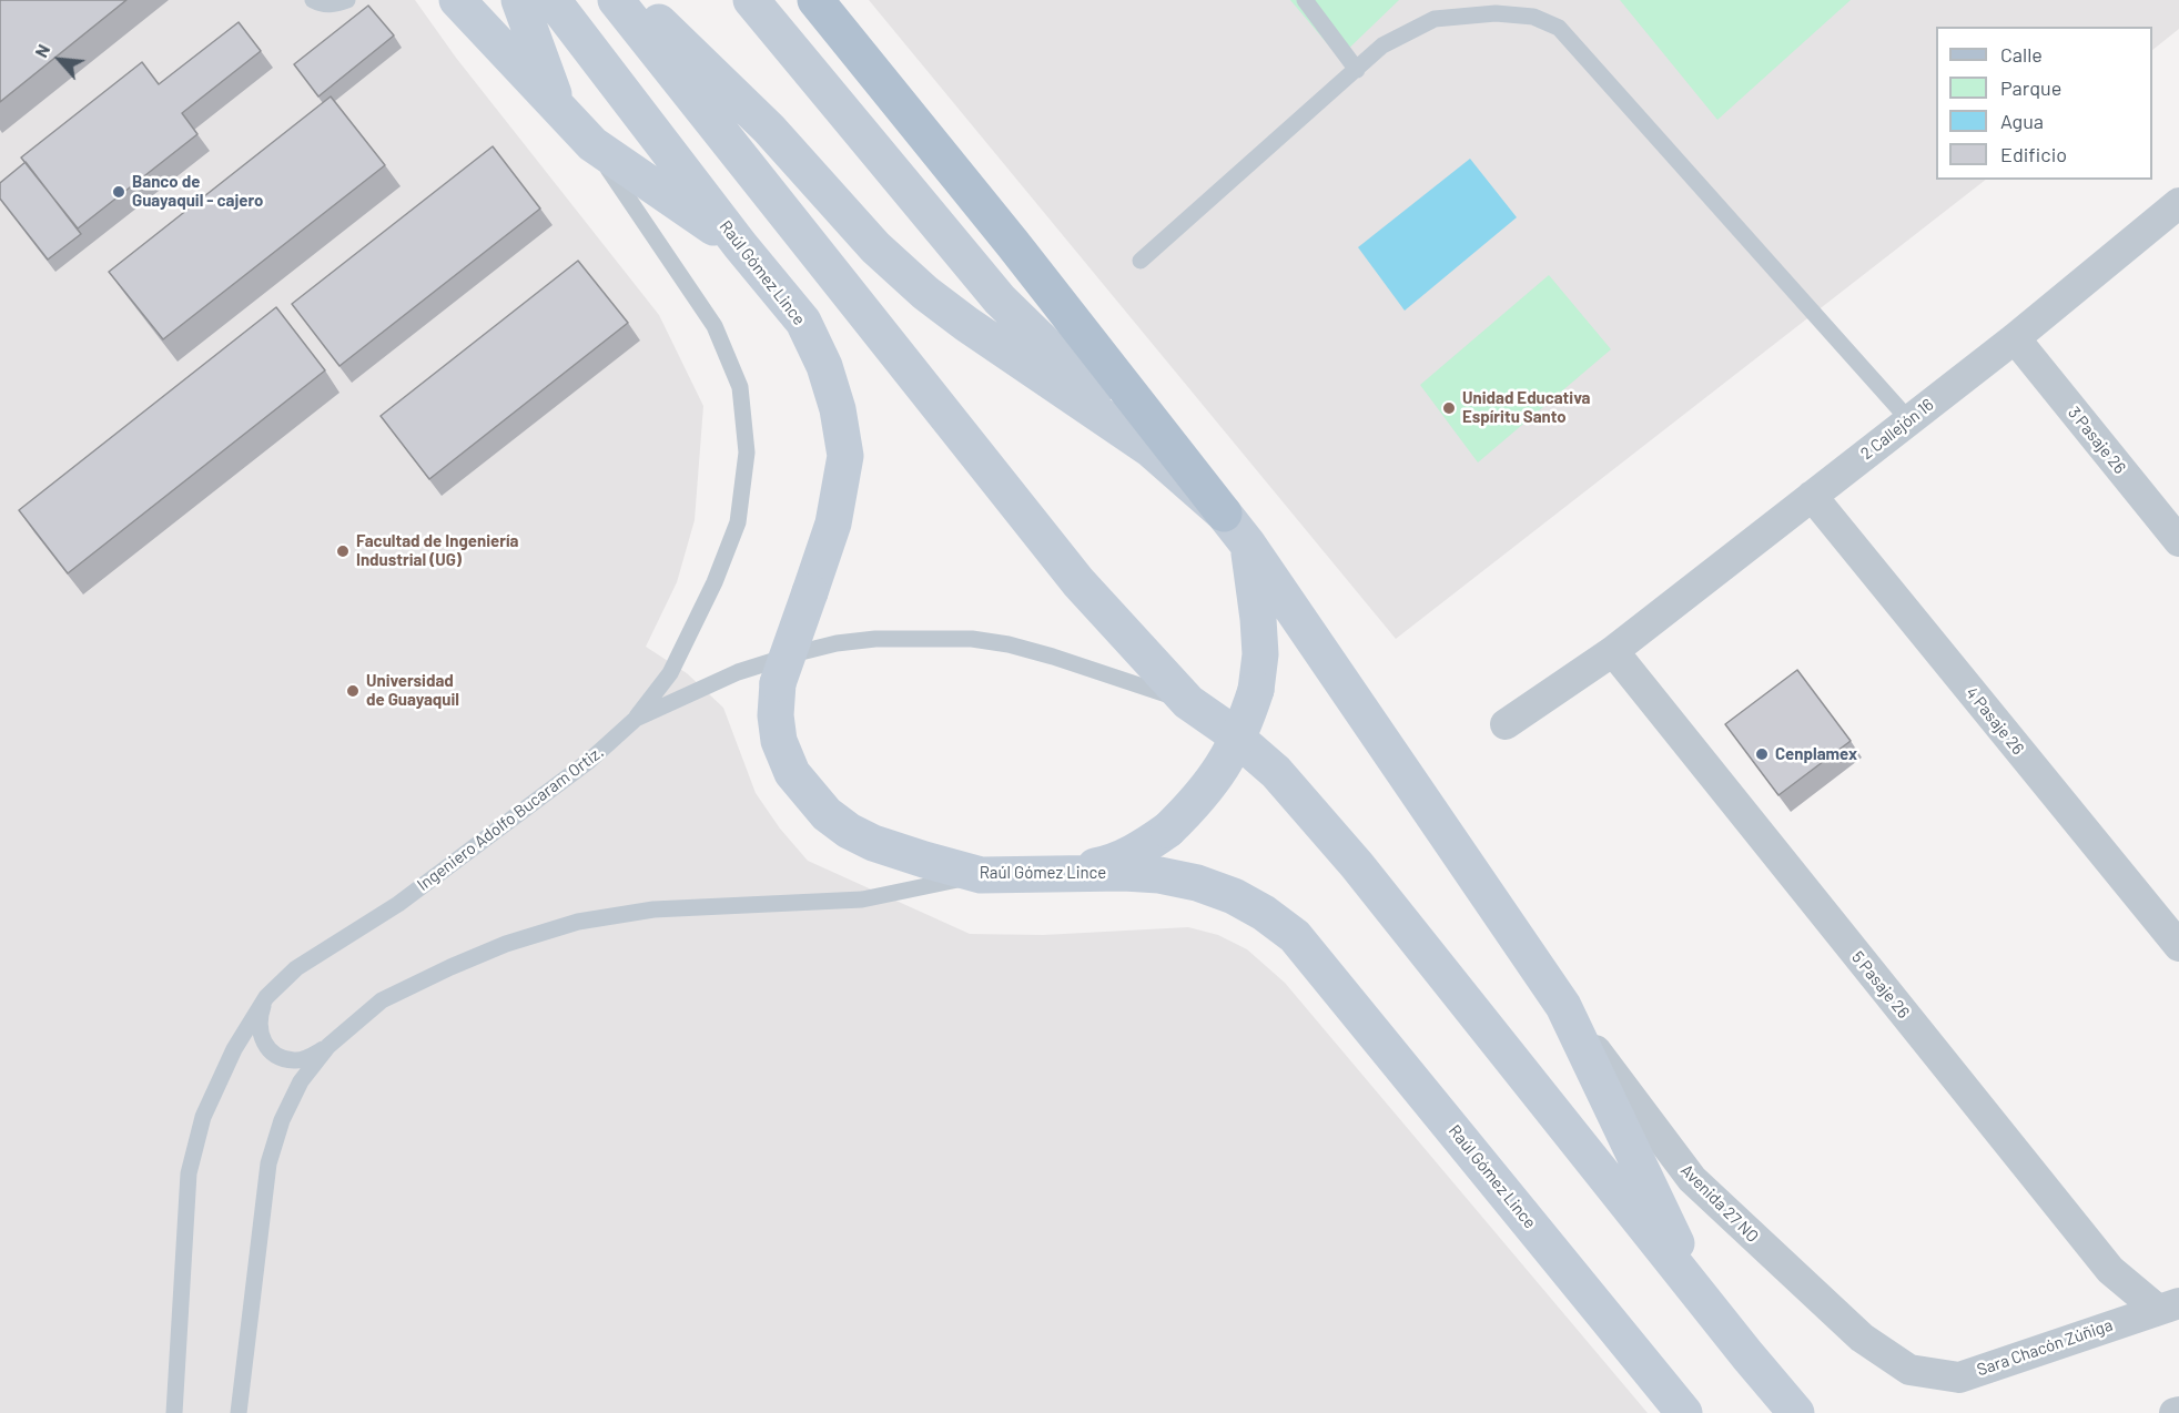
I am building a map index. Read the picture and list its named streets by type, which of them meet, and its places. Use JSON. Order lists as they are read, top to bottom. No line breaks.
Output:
{"streets":{"main road":["Raúl Gómez Lince"],"street":["2 Callejón 16","3 Pasaje 26","4 Pasaje 26","5 Pasaje 26","Avenida 27 NO","Sara Chacón Zúñiga"],"lane":["Ingeniero Adolfo Bucaram Ortiz."]},"crossings":[["2 Callejón 16","3 Pasaje 26"],["2 Callejón 16","4 Pasaje 26"],["2 Callejón 16","5 Pasaje 26"],["5 Pasaje 26","Sara Chacón Zúñiga"],["Avenida 27 NO","Sara Chacón Zúñiga"]],"places":["Banco de Guayaquil - cajero","Unidad Educativa Espíritu Santo","Facultad de Ingeniería Industrial (UG)","Universidad de Guayaquil","Cenplamex"],"legend":["Calle","Parque","Agua","Edificio"],"north":"top left"}
